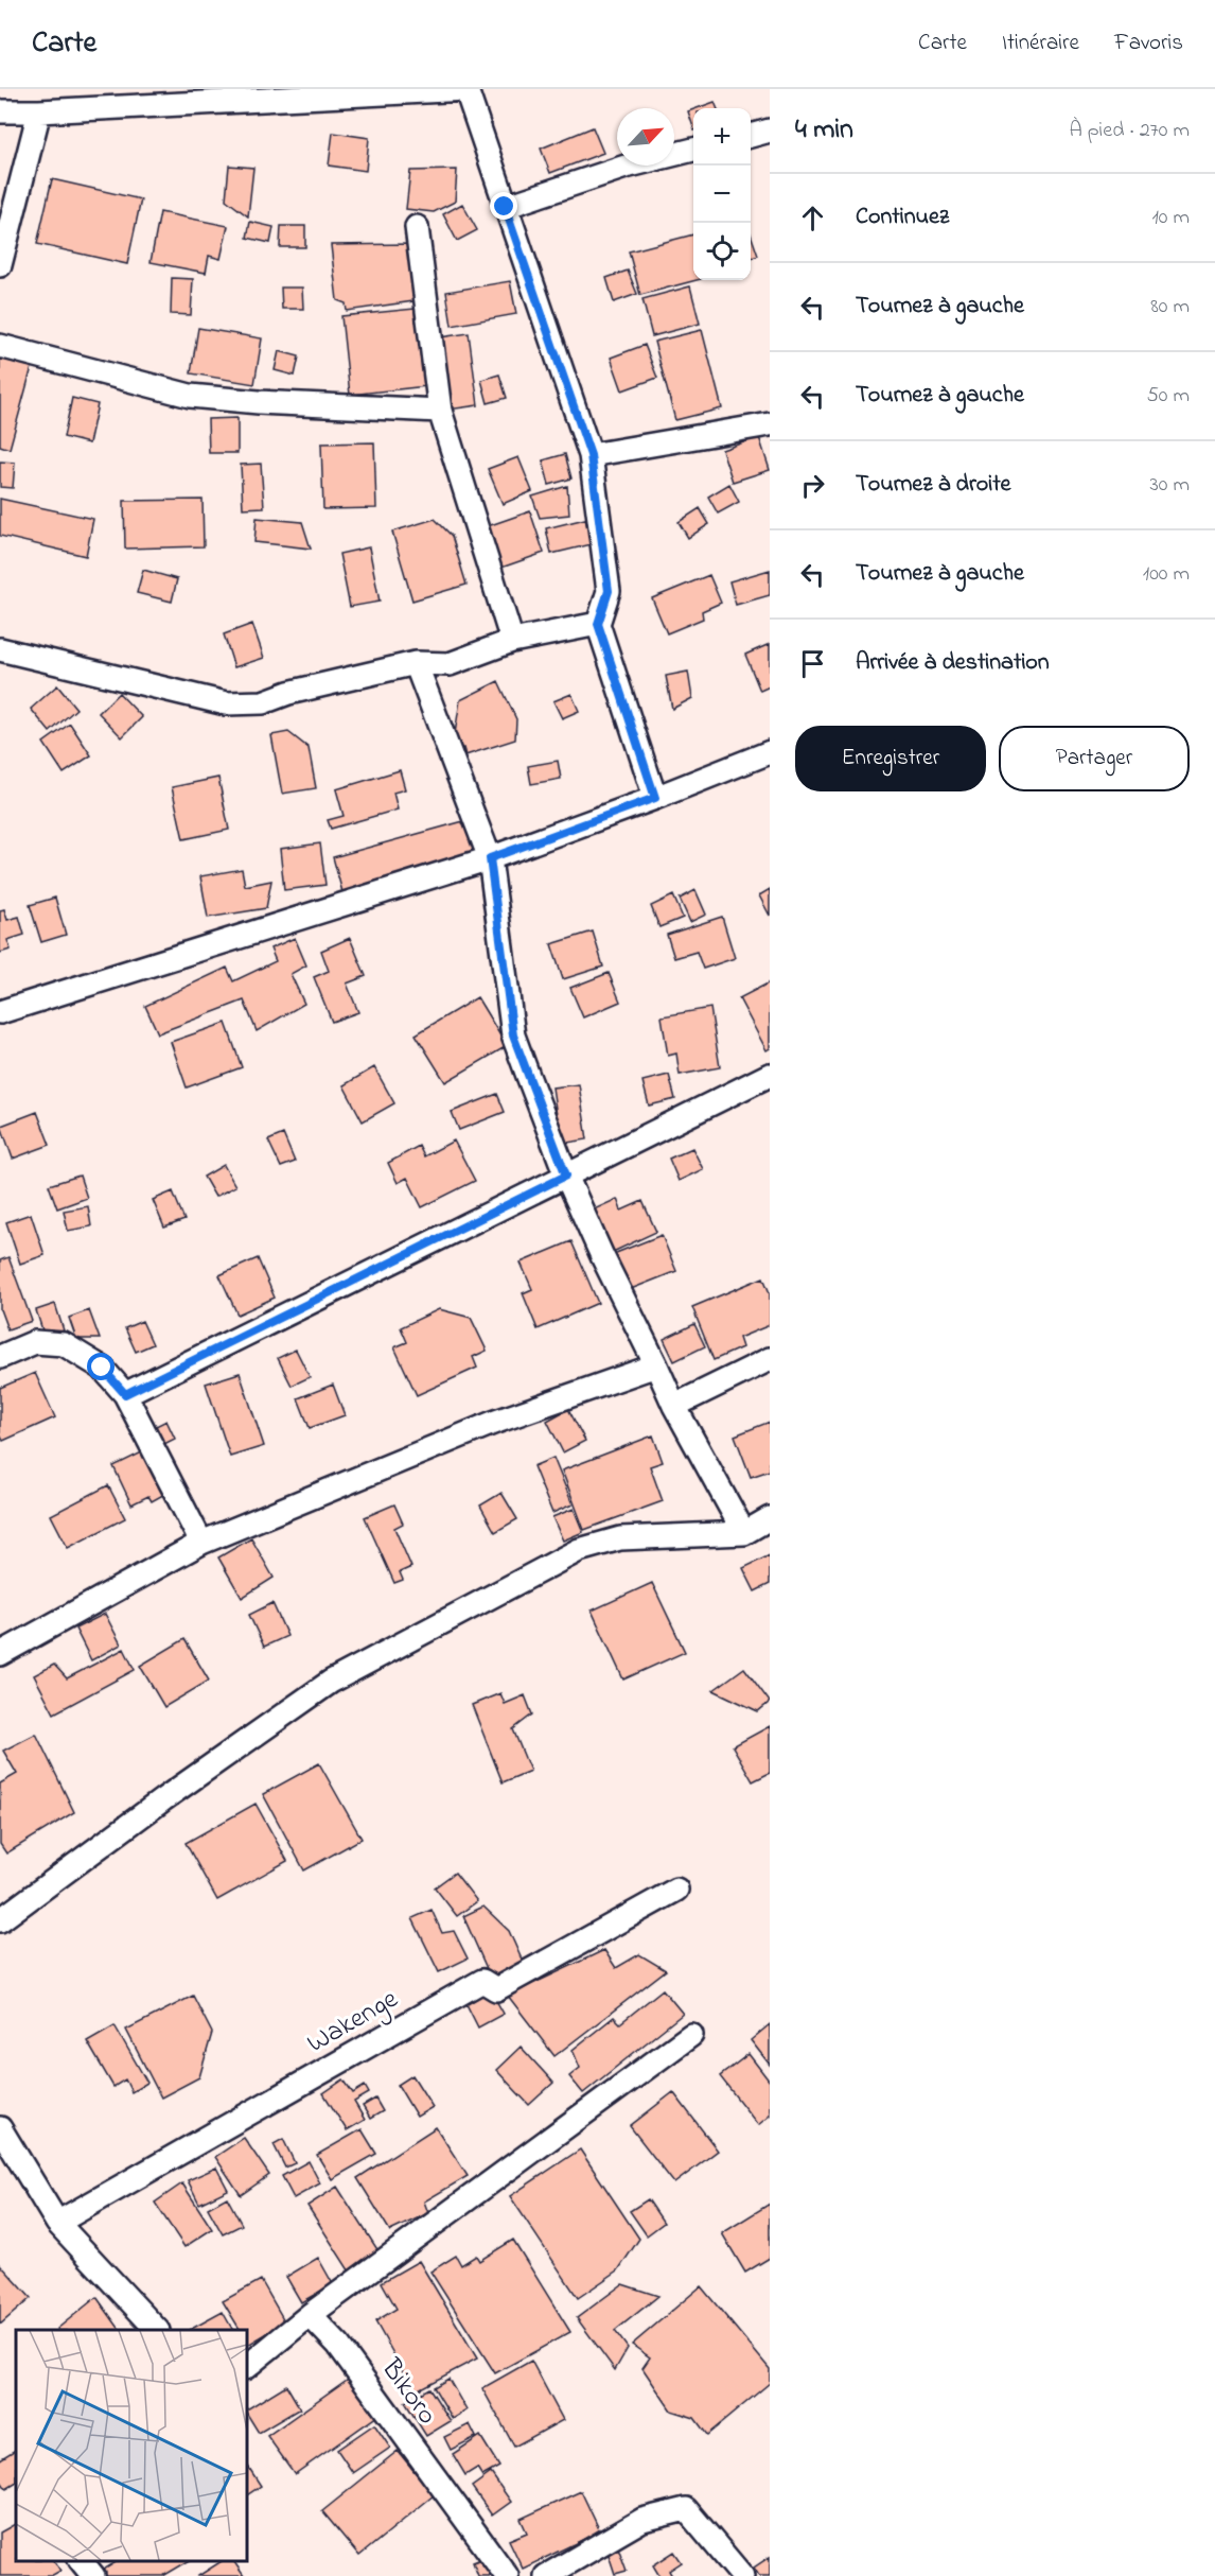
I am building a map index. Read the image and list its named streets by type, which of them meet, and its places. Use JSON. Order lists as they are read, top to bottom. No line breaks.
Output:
{"streets":{"lane":["Wakenge","Bikoro"]},"north":"top right","page":{"header":"Carte","nav":["Carte","Itinéraire","Favoris"],"heading":["4 min","À pied · 270 m"],"map_buttons":["+","−"],"list":[["Continuez","10 m"],["Tournez à gauche","80 m"],["Tournez à gauche","50 m"],["Tournez à droite","30 m"],["Tournez à gauche","100 m"],"Arrivée à destination"],"buttons":["Enregistrer","Partager"]}}
